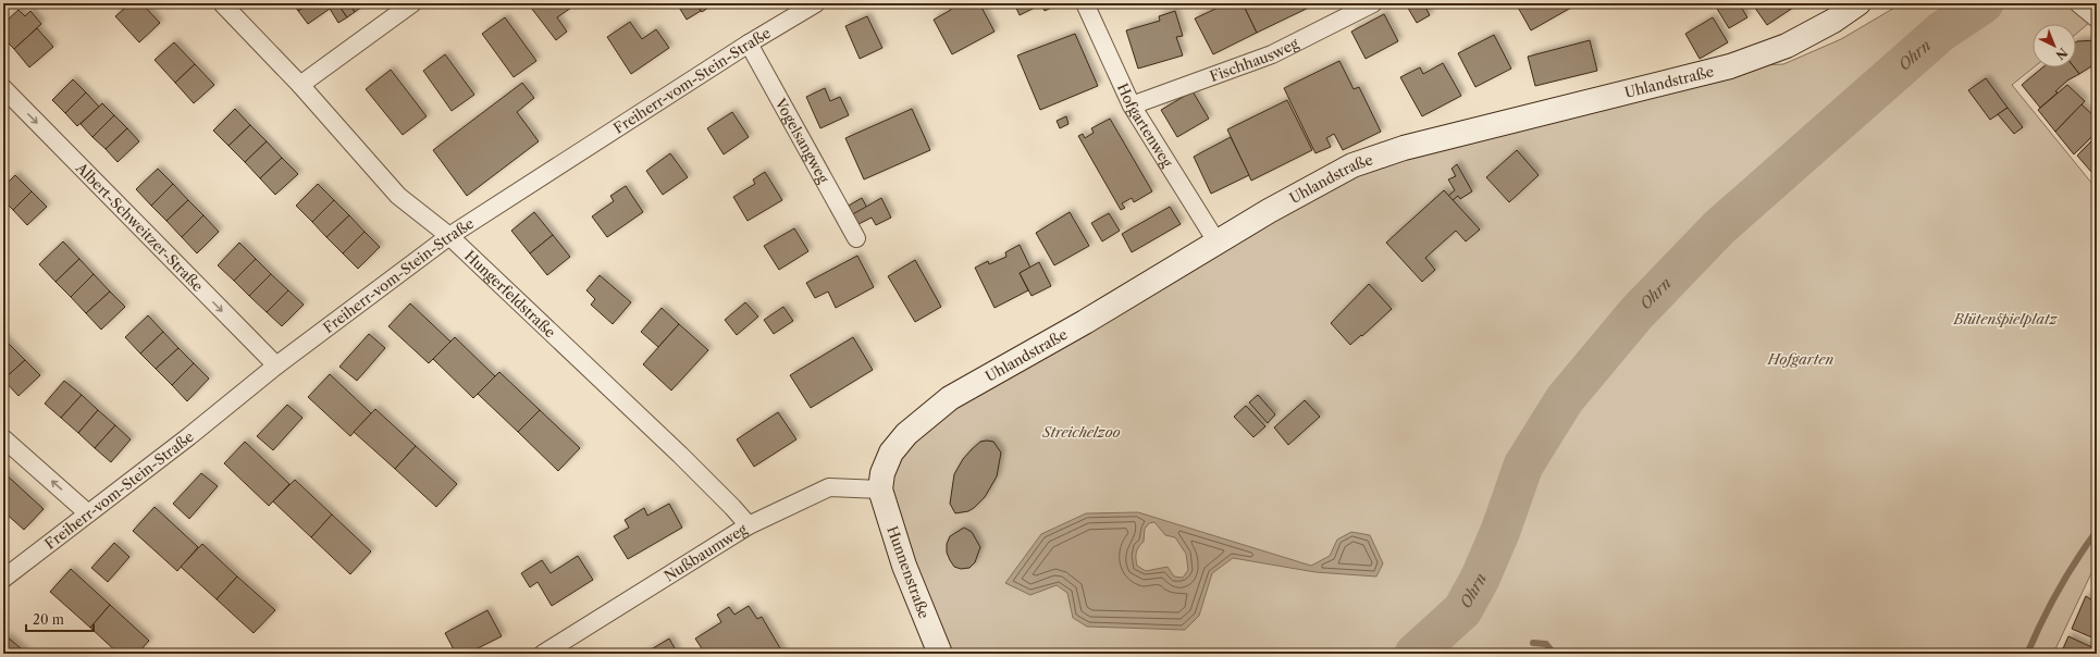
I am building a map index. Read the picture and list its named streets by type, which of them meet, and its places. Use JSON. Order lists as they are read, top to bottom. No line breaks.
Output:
{"streets":{"main road":["Uhlandstraße","Hunnenstraße"],"street":["Fischhausweg","Freiherr-vom-Stein-Straße","Hofgartenweg","Vogelsangweg","Albert-Schweitzer-Straße","Hungerfeldstraße","Nußbaumweg"]},"crossings":[["Fischhausweg","Hofgartenweg"],["Freiherr-vom-Stein-Straße","Vogelsangweg"],["Freiherr-vom-Stein-Straße","Albert-Schweitzer-Straße"],["Freiherr-vom-Stein-Straße","Hungerfeldstraße"],["Uhlandstraße","Hofgartenweg"],["Uhlandstraße","Nußbaumweg"],["Uhlandstraße","Hunnenstraße"],["Hungerfeldstraße","Nußbaumweg"],["Nußbaumweg","Hunnenstraße"]],"one_way":["Albert-Schweitzer-Straße"],"water":["Ohrn"],"parks":["Blütenspielplatz","Hofgarten","Streichelzoo"],"scale_bar":"20 m","north":"bottom right"}
